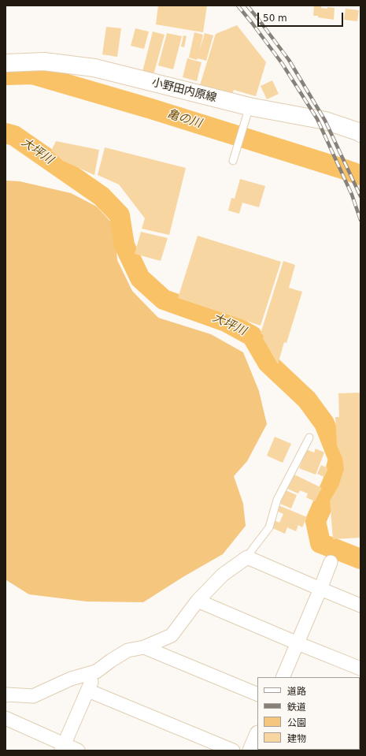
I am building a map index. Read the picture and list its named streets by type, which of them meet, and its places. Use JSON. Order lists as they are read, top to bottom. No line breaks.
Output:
{"streets":{"main road":["小野田内原線"]},"water":["亀の川","大坪川"],"legend":["道路","鉄道","公園","建物"],"scale_bar":"50 m"}
